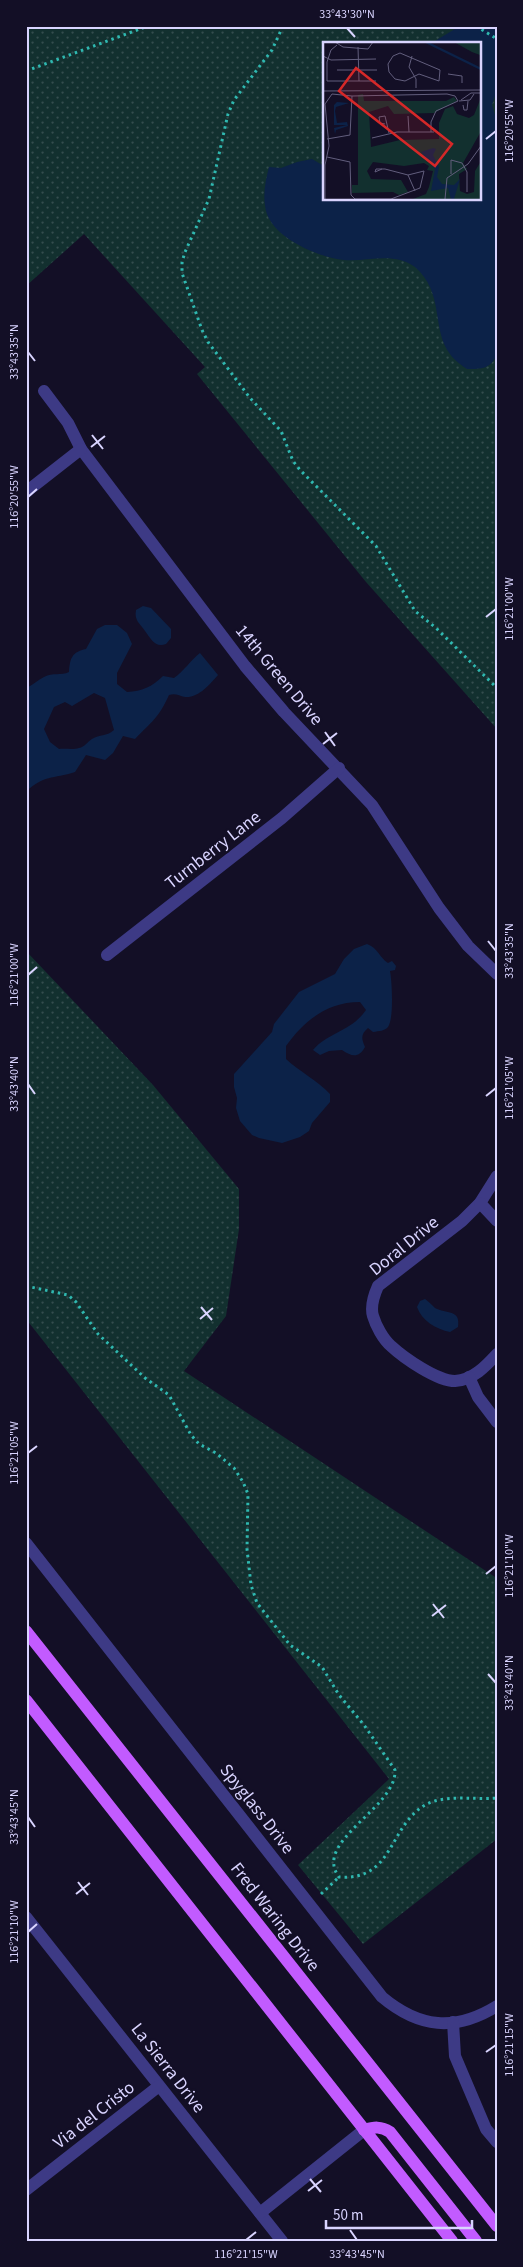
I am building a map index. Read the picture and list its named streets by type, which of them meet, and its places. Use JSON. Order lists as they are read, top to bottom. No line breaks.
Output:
{"streets":{"main road":["Fred Waring Drive"],"street":["14th Green Drive","Turnberry Lane","Doral Drive","Spyglass Drive","La Sierra Drive","Via del Cristo"]},"crossings":[["14th Green Drive","Turnberry Lane"],["La Sierra Drive","Via del Cristo"]],"scale_bar":"50 m","coordinates":["33°43'30\"N","116°20'55\"W","33°43'35\"N","116°21'00\"W","33°43'40\"N","116°21'05\"W","116°21'10\"W","33°43'45\"N","116°21'15\"W"]}
